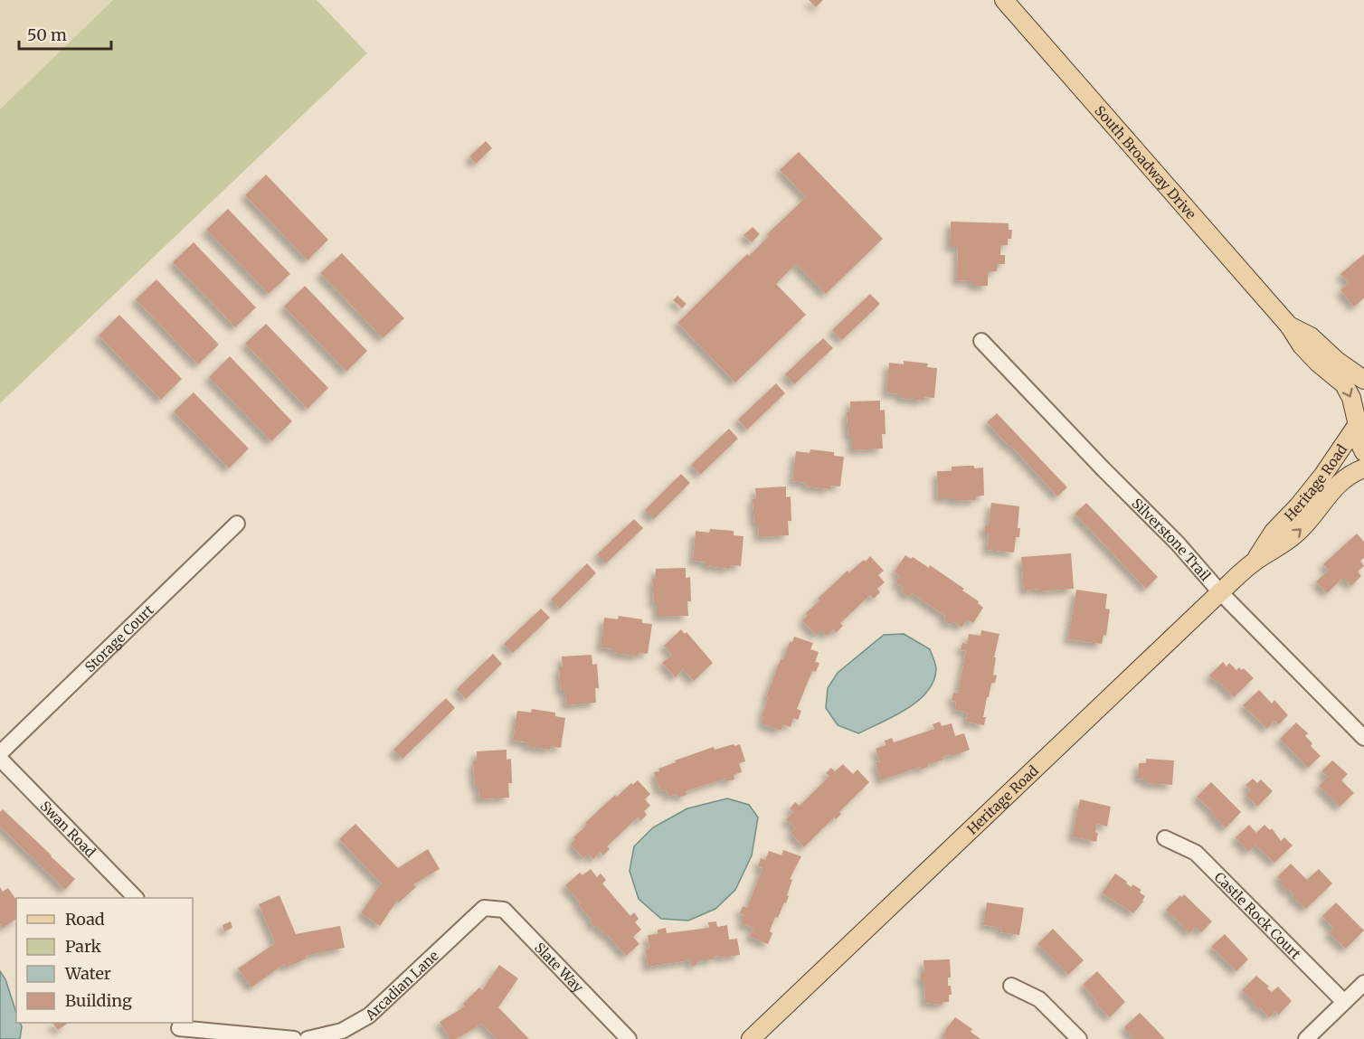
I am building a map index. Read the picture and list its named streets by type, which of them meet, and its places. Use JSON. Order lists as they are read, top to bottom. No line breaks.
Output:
{"streets":{"main road":["South Broadway Drive","Heritage Road"],"street":["Silverstone Trail","Storage Court","Swan Road","Castle Rock Court","Slate Way","Arcadian Lane"]},"crossings":[["South Broadway Drive","Heritage Road"],["Heritage Road","Silverstone Trail"],["Slate Way","Arcadian Lane"]],"legend":["Road","Park","Water","Building"],"scale_bar":"50 m"}
